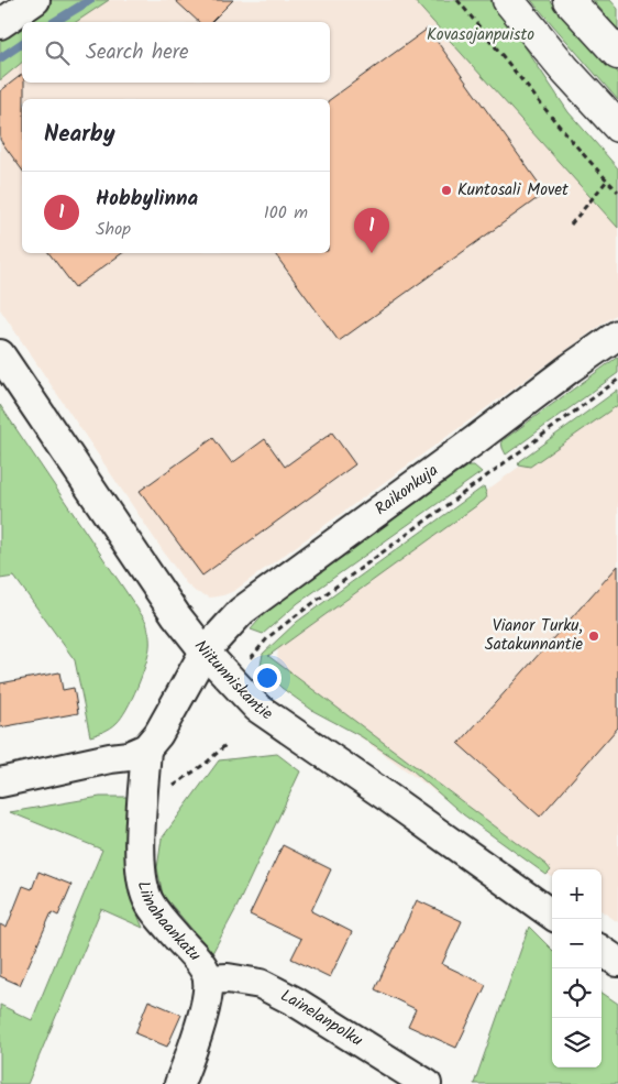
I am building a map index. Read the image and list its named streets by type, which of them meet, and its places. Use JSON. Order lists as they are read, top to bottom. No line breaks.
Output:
{"streets":{"street":["Raikonkuja","Niitunniskantie","Liinahaankatu","Lainelanpolku"]},"crossings":[["Raikonkuja","Niitunniskantie"],["Liinahaankatu","Lainelanpolku"]],"parks":["Kovasojanpuisto"],"places":["Kuntosali Movet","Vianor Turku, Satakunnantie"],"page":{"search":"Search here","heading":"Nearby","list":[{"mark":"1","name":"Hobbylinna","note":"Shop","value":"100 m"}],"pins":"1","map_buttons":["+","−"]}}
